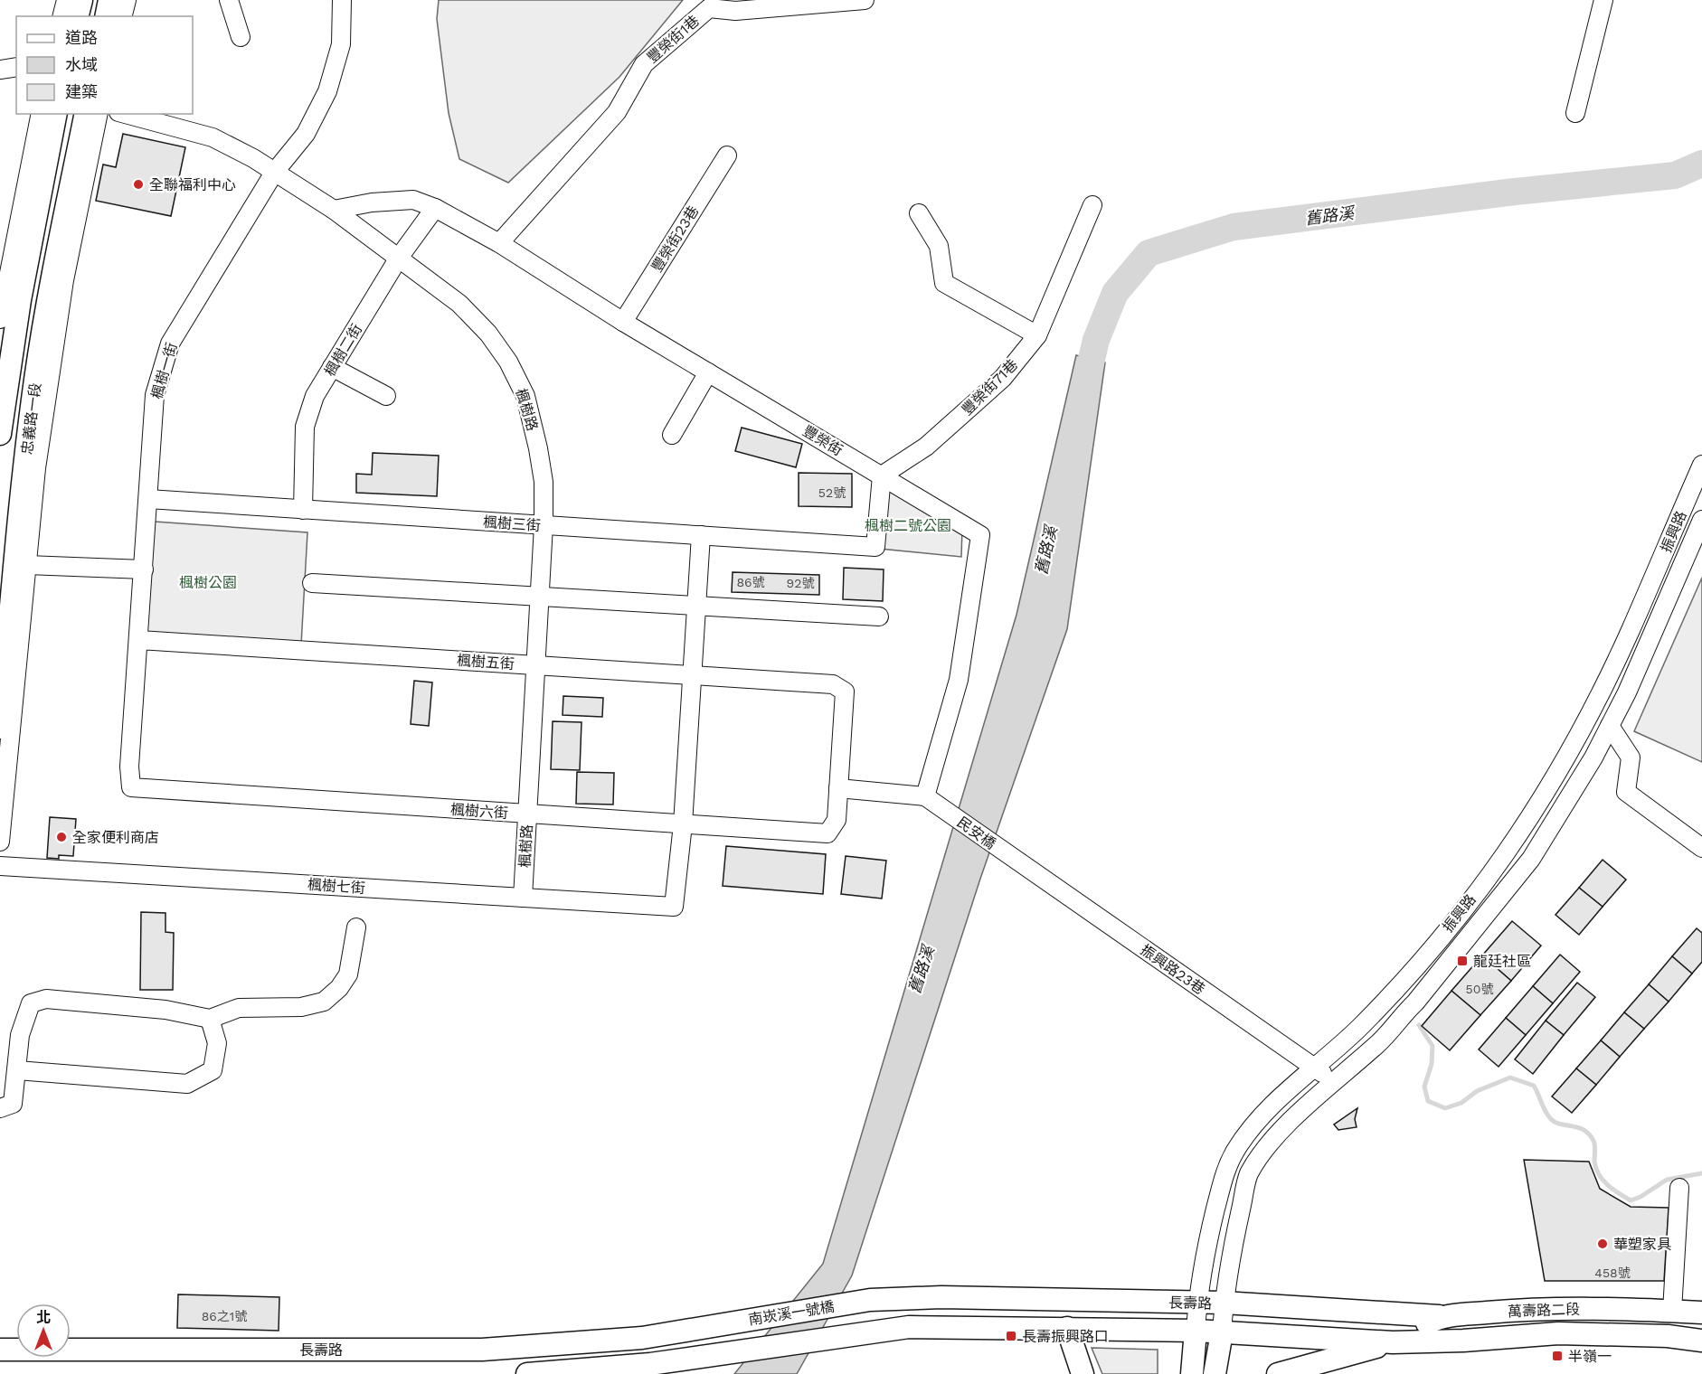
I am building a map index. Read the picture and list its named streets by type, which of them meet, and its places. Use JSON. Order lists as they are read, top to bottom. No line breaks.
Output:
{"streets":{"main road":["忠義路一段","長壽路","萬壽路二段","南崁溪一號橋"],"street":["豐榮街1巷","豐榮街23巷","楓樹二街","楓樹一街","豐榮街71巷","楓樹路","豐榮街","楓樹三街","振興路","楓樹五街","楓樹六街","民安橋","楓樹七街","振興路23巷"]},"crossings":[["豐榮街1巷","豐榮街"],["豐榮街23巷","豐榮街"],["楓樹二街","楓樹路"],["楓樹二街","豐榮街"],["楓樹二街","楓樹三街"],["楓樹一街","楓樹路"],["楓樹一街","楓樹三街"],["楓樹一街","楓樹五街"],["楓樹一街","楓樹六街"],["豐榮街71巷","豐榮街"],["豐榮街71巷","楓樹三街"],["楓樹路","豐榮街"],["楓樹路","楓樹三街"],["楓樹路","楓樹五街"],["楓樹路","楓樹六街"],["楓樹路","楓樹七街"],["豐榮街","楓樹三街"],["豐榮街","民安橋"],["振興路","振興路23巷"],["振興路","長壽路"],["楓樹五街","楓樹六街"],["楓樹六街","楓樹七街"],["民安橋","振興路23巷"],["長壽路","萬壽路二段"],["長壽路","南崁溪一號橋"]],"water":["舊路溪"],"parks":["楓樹二號公園","楓樹公園"],"places":{"other":["全聯福利中心","全家便利商店","華塑家具"],"transit":["龍廷社區","長壽振興路口","半嶺一"]},"house_numbers":["52號","86號","92號","50號","458號","86之1號"],"legend":["道路","水域","建築"],"north":"top"}
